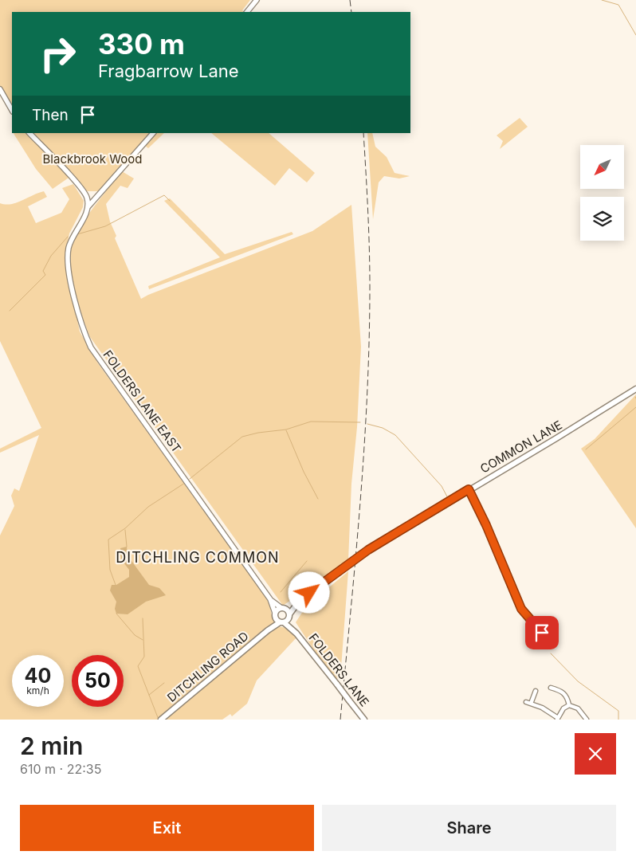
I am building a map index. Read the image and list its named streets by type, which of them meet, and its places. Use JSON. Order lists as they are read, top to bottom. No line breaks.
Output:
{"streets":{"main road":["COMMON LANE","DITCHLING ROAD","FOLDERS LANE"],"street":["FOLDERS LANE EAST"]},"crossings":[["FOLDERS LANE EAST","COMMON LANE"],["FOLDERS LANE EAST","DITCHLING ROAD"],["FOLDERS LANE EAST","FOLDERS LANE"],["COMMON LANE","DITCHLING ROAD"],["COMMON LANE","FOLDERS LANE"],["DITCHLING ROAD","FOLDERS LANE"]],"districts":["DITCHLING COMMON"],"parks":["Blackbrook Wood"],"north":"bottom left","page":{"turn":["330 m","Fragbarrow Lane"],"then":"Then","speed":"40 km/h","limit":"50","heading":["2 min","610 m · 22:35"],"buttons":["Exit","Share"]}}
